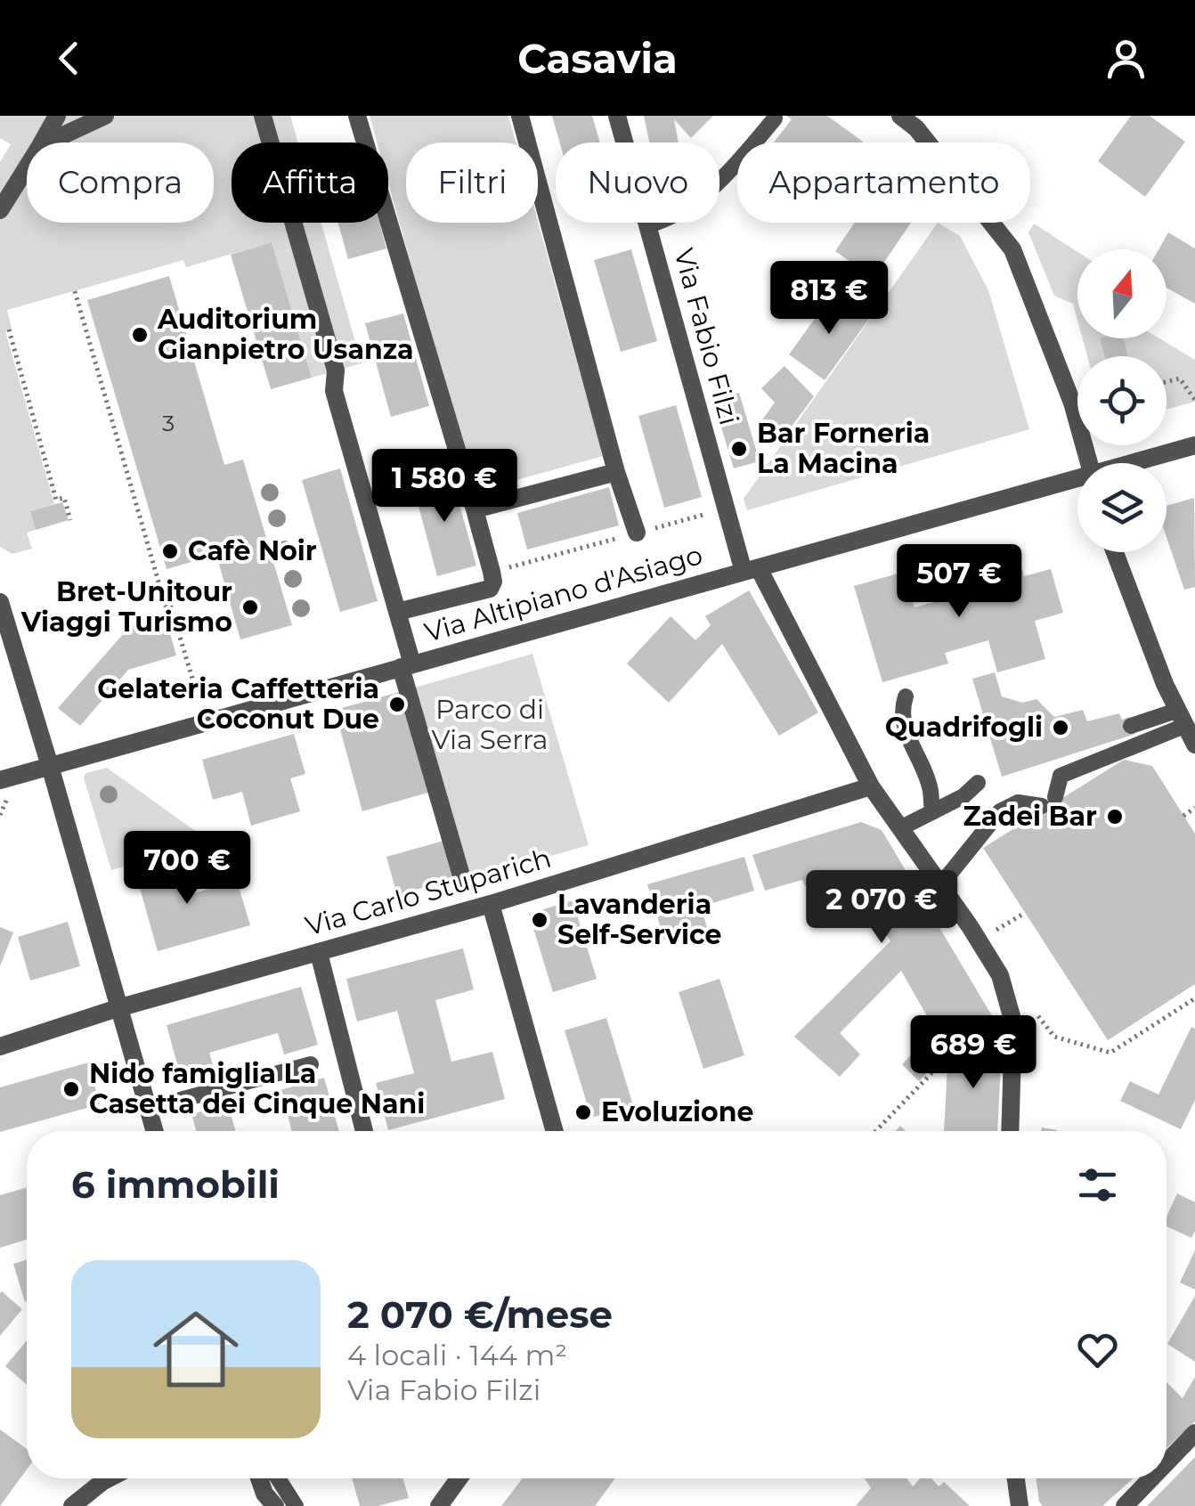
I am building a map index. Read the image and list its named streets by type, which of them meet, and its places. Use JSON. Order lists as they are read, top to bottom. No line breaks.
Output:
{"streets":{"street":["Via Fabio Filzi","Via Altipiano d'Asiago","Via Carlo Stuparich"]},"crossings":[["Via Fabio Filzi","Via Altipiano d'Asiago"],["Via Fabio Filzi","Via Carlo Stuparich"]],"parks":["Parco di Via Serra"],"places":["Auditorium Gianpietro Usanza","Bar Forneria La Macina","Cafè Noir","Bret-Unitour Viaggi Turismo","Gelateria Caffetteria Coconut Due","Quadrifogli","Zadei Bar","Lavanderia Self-Service","Nido famiglia La Casetta dei Cinque Nani","Evoluzione"],"house_numbers":["3"],"north":"top","page":{"header":"Casavia","chip":["Compra","Affitta","Filtri","Nuovo","Appartamento"],"price":["813 €","1 580 €","507 €","700 €","2 070 €","689 €"],"heading":"6 immobili","list":[{"name":"2 070 €/mese","note":"4 locali · 144 m² · Via Fabio Filzi"}]}}
